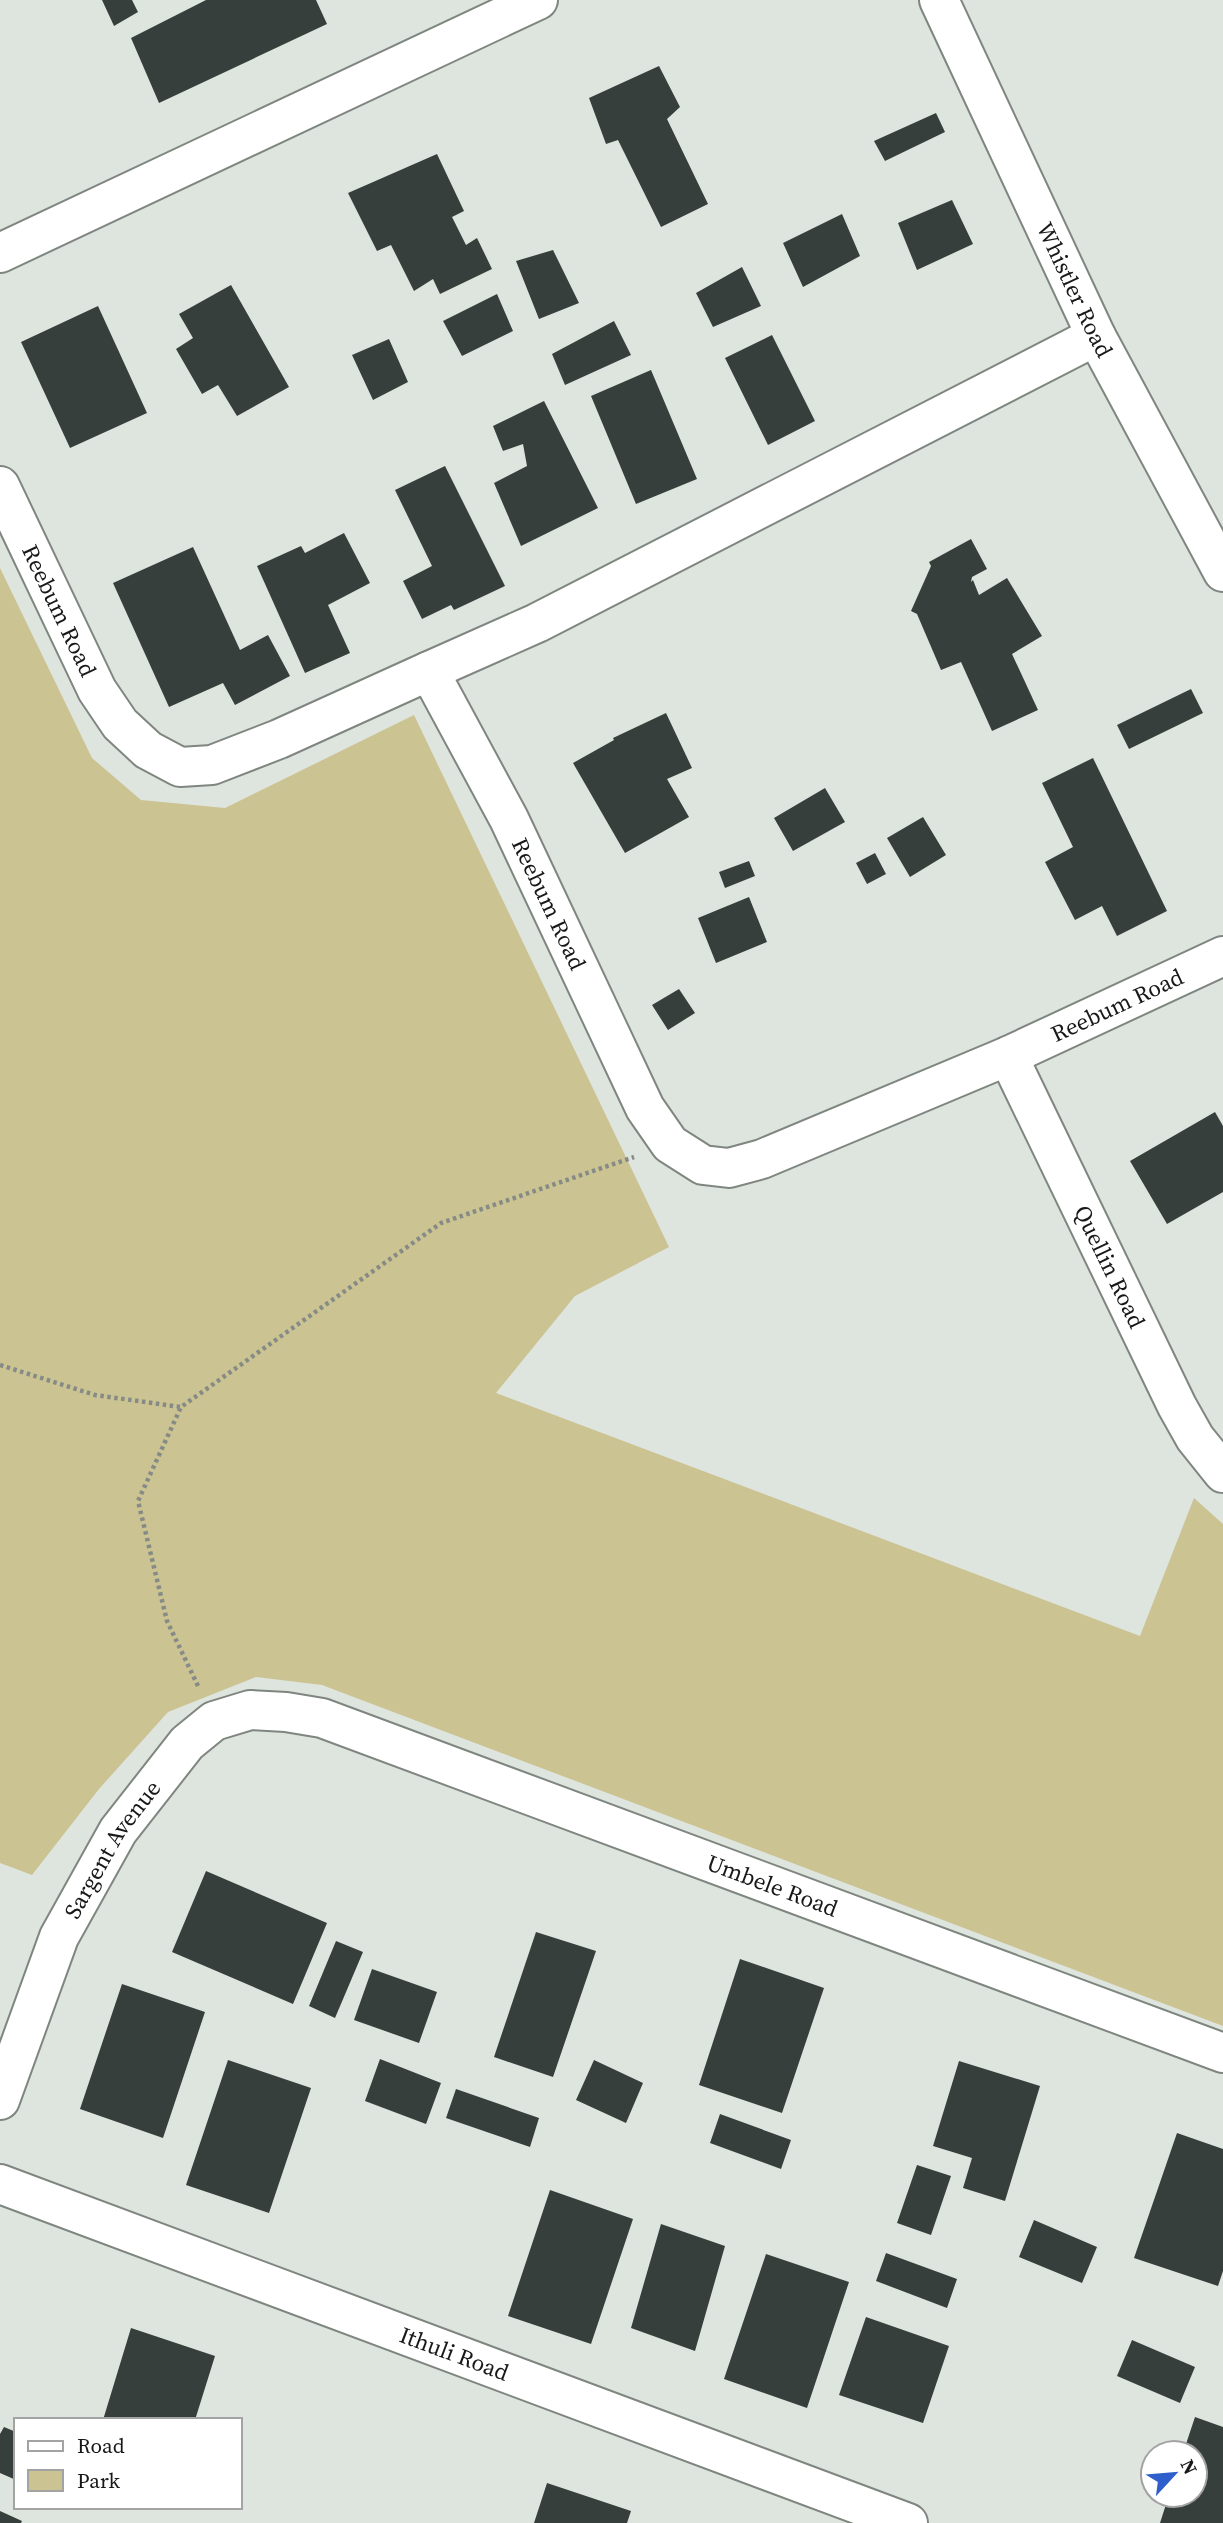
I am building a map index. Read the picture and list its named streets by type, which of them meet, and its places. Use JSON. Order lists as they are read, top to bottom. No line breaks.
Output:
{"streets":{"street":["Whistler Road","Reebum Road","Quellin Road","Sargent Avenue","Umbele Road","Ithuli Road"]},"crossings":[["Reebum Road","Quellin Road"],["Sargent Avenue","Umbele Road"]],"legend":["Road","Park"],"north":"top right"}
